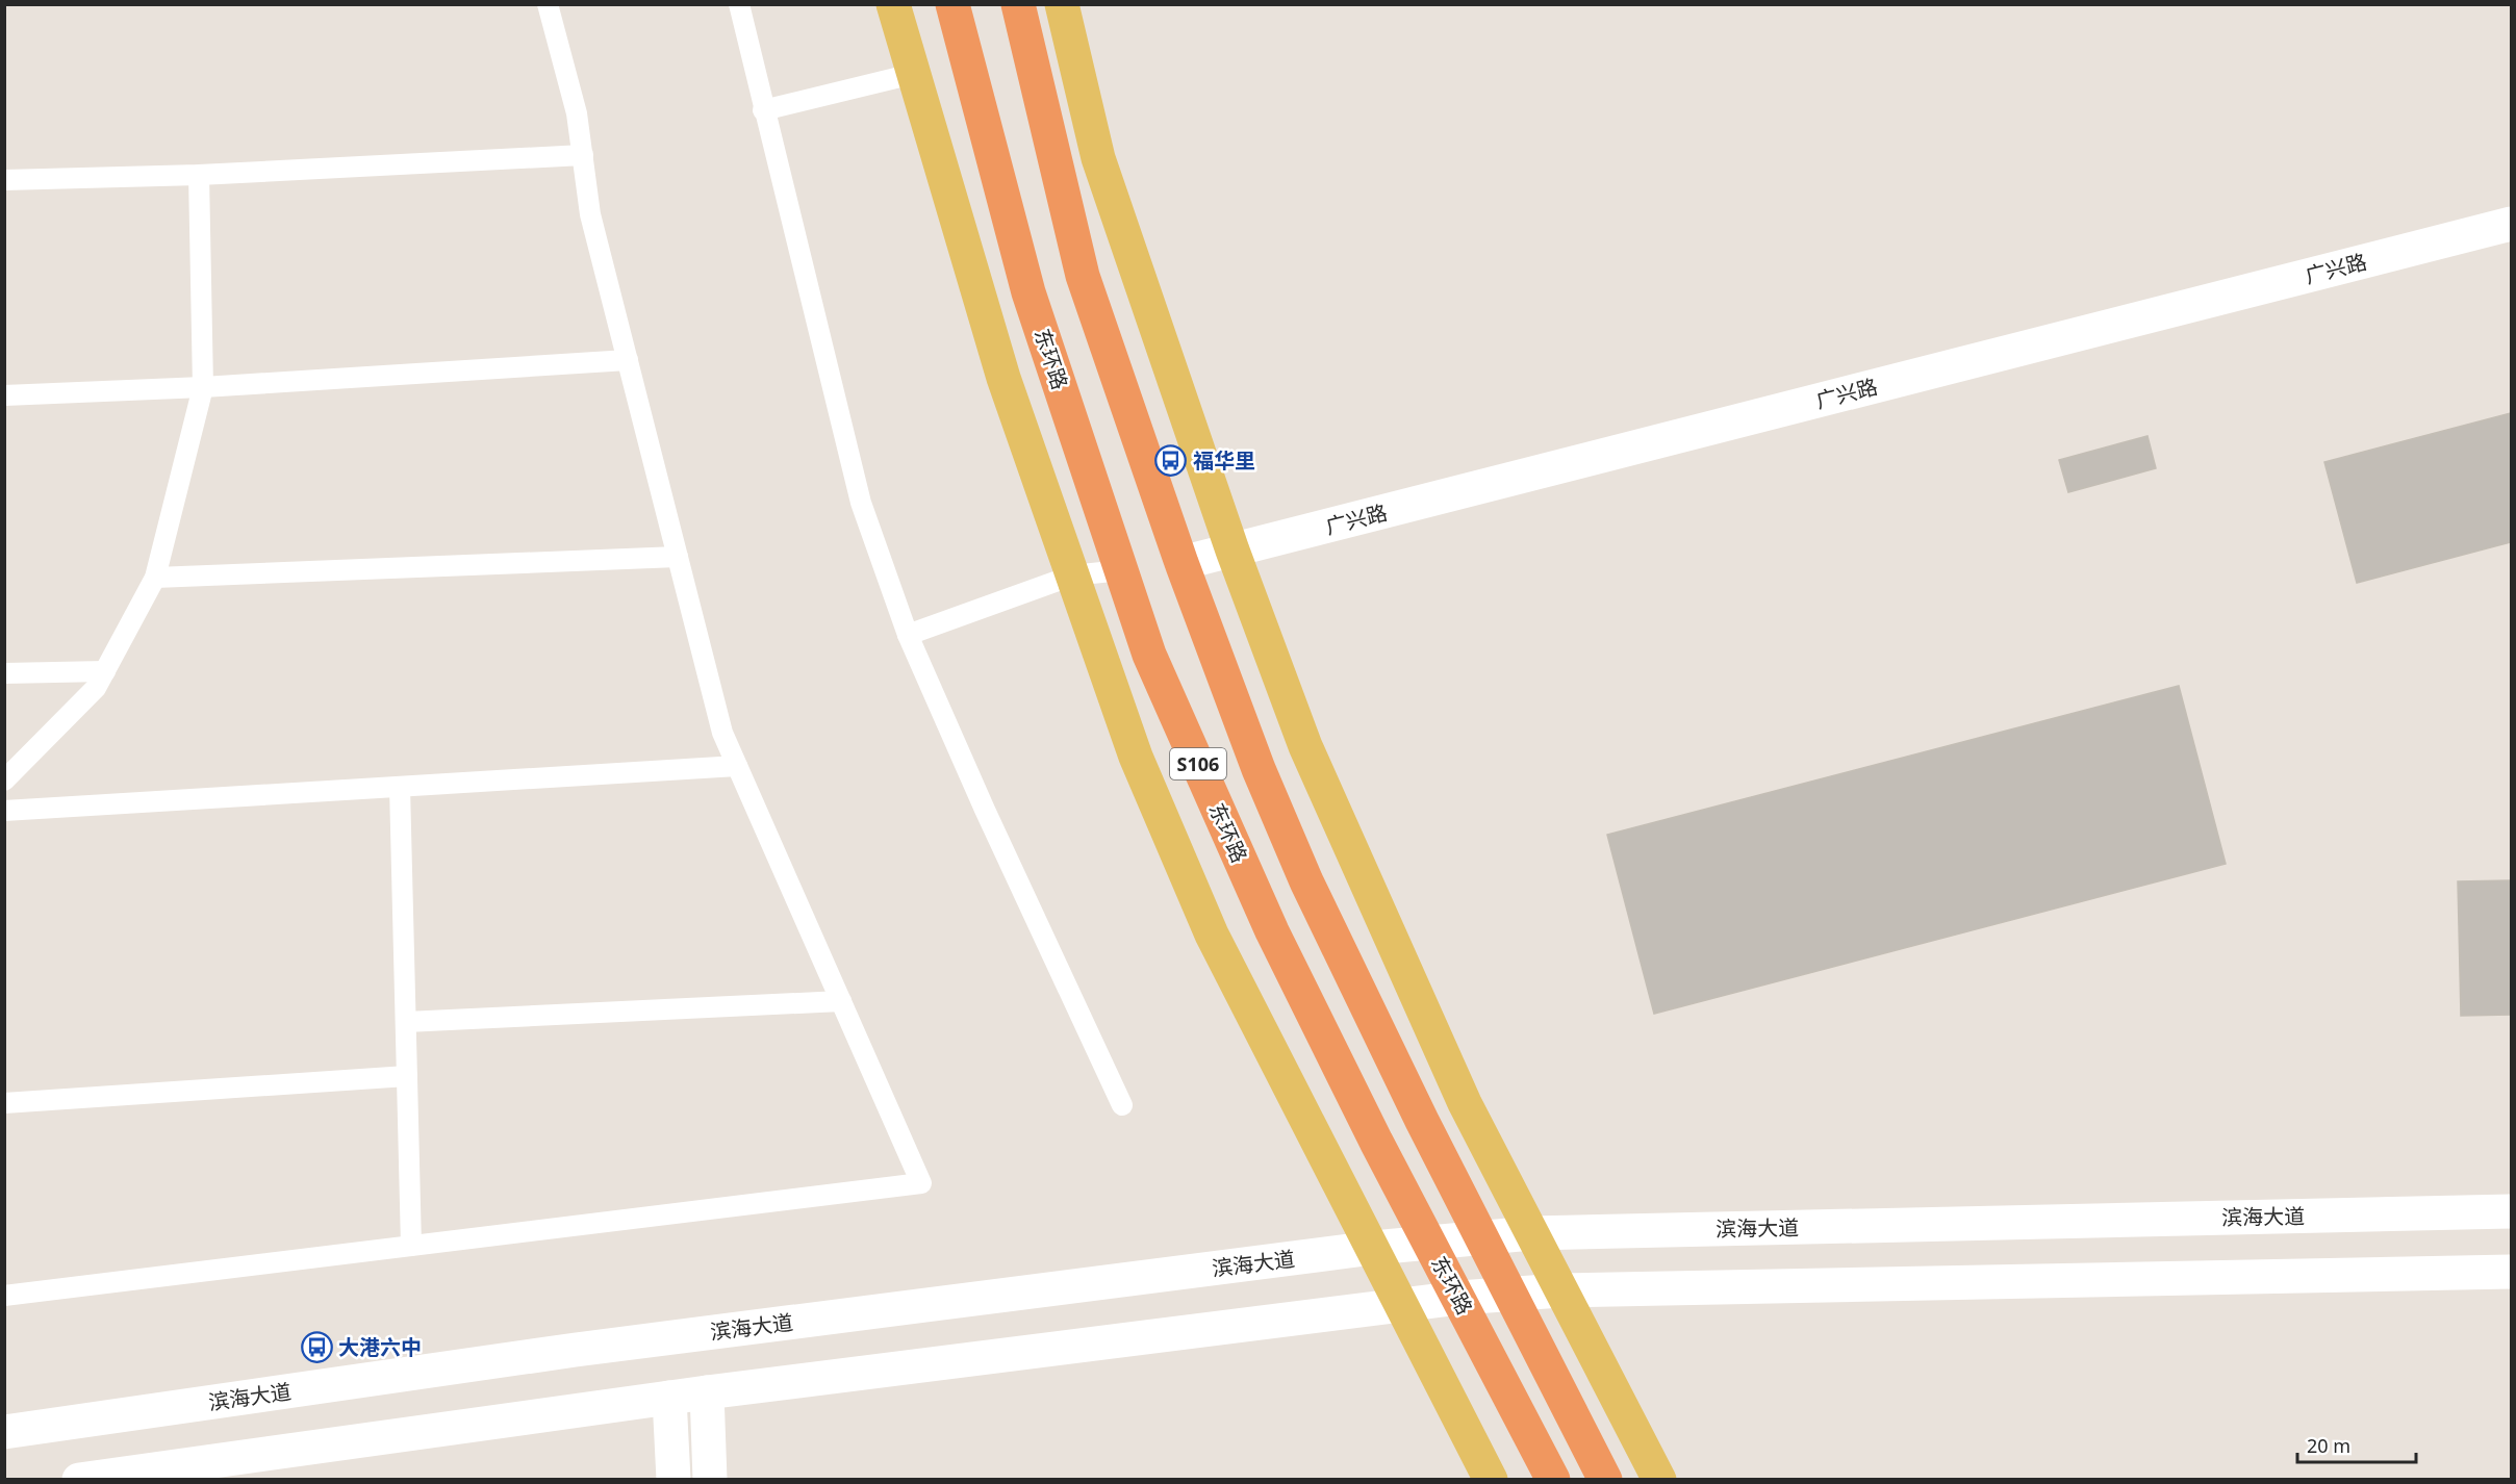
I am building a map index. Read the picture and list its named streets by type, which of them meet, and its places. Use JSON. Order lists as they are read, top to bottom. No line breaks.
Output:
{"streets":{"highway":["东环路","S106"],"main road":["广兴路","滨海大道"]},"crossings":[["广兴路","S106"],["东环路","滨海大道"],["S106","滨海大道"]],"places":{"bus stop":["福华里","大港六中"]},"scale_bar":"20 m"}
